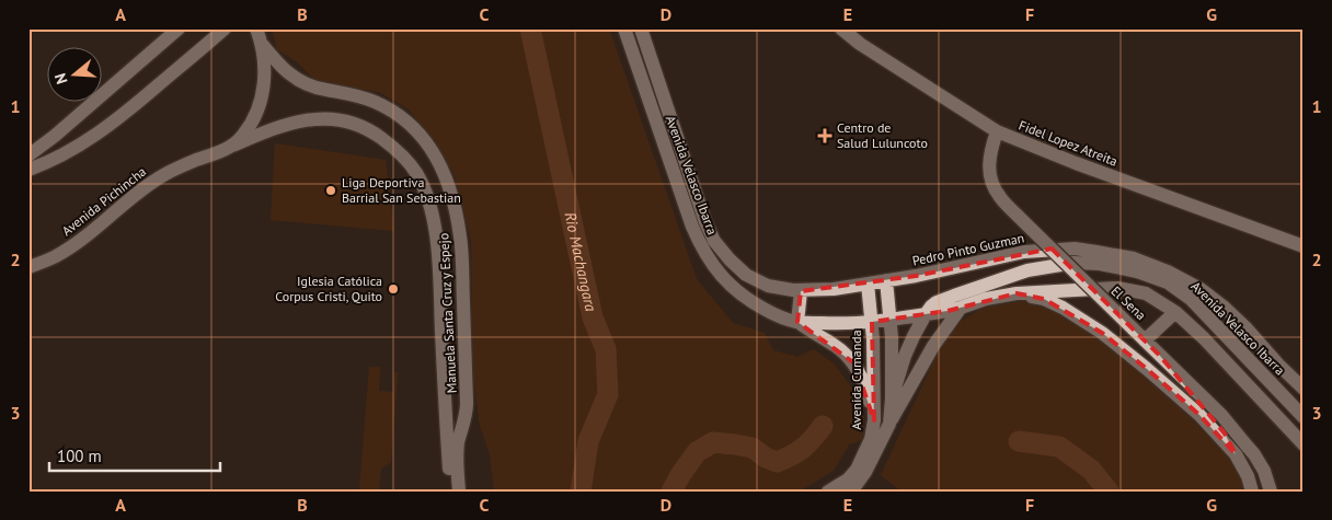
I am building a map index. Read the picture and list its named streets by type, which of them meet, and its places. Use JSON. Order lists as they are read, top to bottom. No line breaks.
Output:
{"streets":{"main road":["Fidel Lopez Atreita","Avenida Velasco Ibarra","Avenida Pichincha","Pedro Pinto Guzman","El Sena","Manuela Santa Cruz y Espejo","Avenida Cumanda"]},"crossings":[["Fidel Lopez Atreita","El Sena"],["Avenida Velasco Ibarra","Pedro Pinto Guzman"],["Avenida Velasco Ibarra","Avenida Cumanda"],["Avenida Pichincha","Manuela Santa Cruz y Espejo"],["Pedro Pinto Guzman","Avenida Cumanda"]],"water":["Rio Machangara"],"places":{"health":["Centro de Salud Luluncoto"],"other":["Liga Deportiva Barrial San Sebastian","Iglesia Católica Corpus Cristi, Quito"]},"scale_bar":"100 m","north":"left","grid":{"columns":["A","B","C","D","E","F","G"],"rows":["1","2","3"]}}
